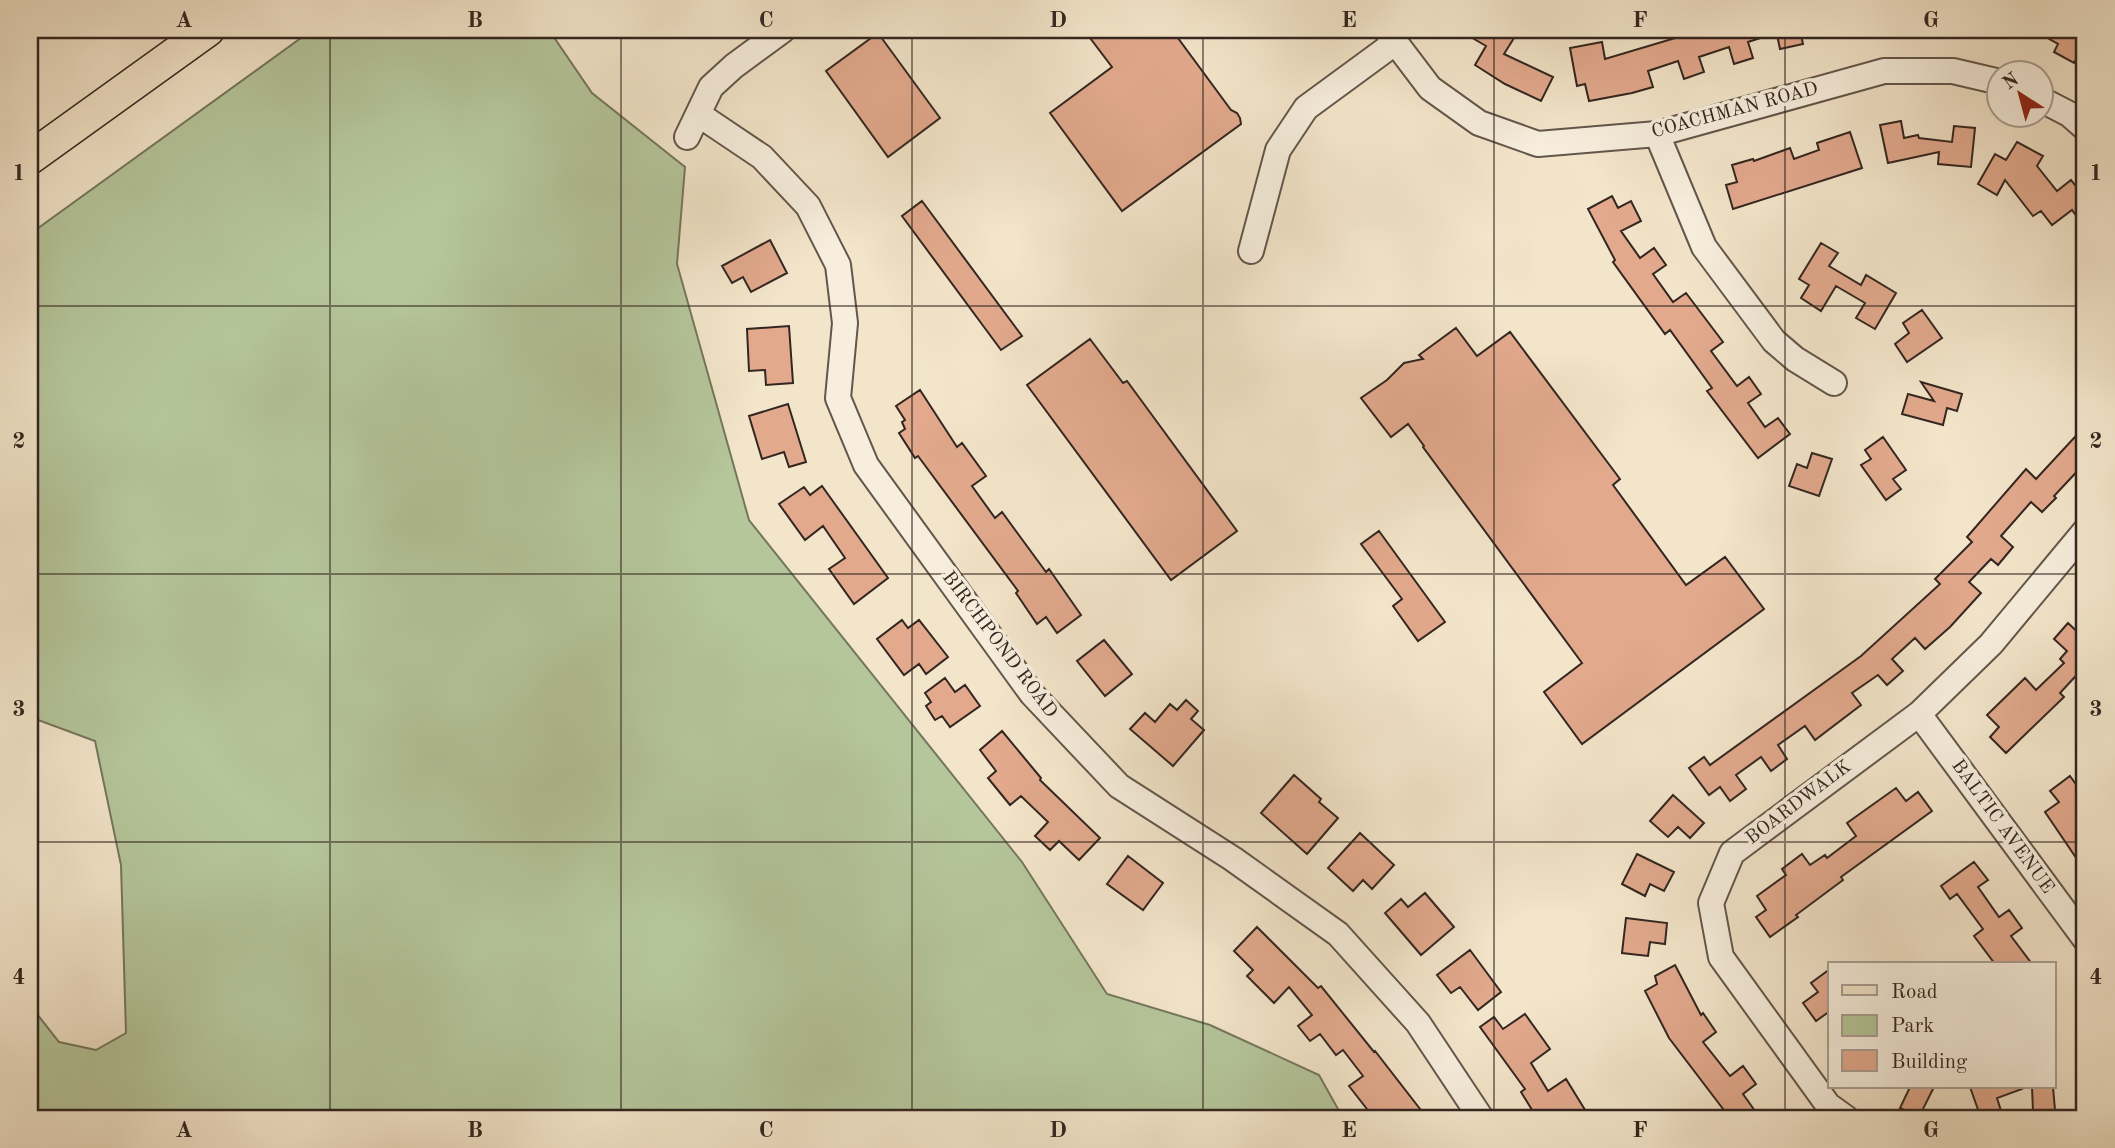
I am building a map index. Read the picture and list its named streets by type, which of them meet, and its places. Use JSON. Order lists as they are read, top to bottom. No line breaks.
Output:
{"streets":{"street":["COACHMAN ROAD","BIRCHPOND ROAD","BOARDWALK","BALTIC AVENUE"]},"crossings":[["BOARDWALK","BALTIC AVENUE"]],"legend":["Road","Park","Building"],"north":"top left","grid":{"columns":["A","B","C","D","E","F","G"],"rows":["1","2","3","4"]}}
